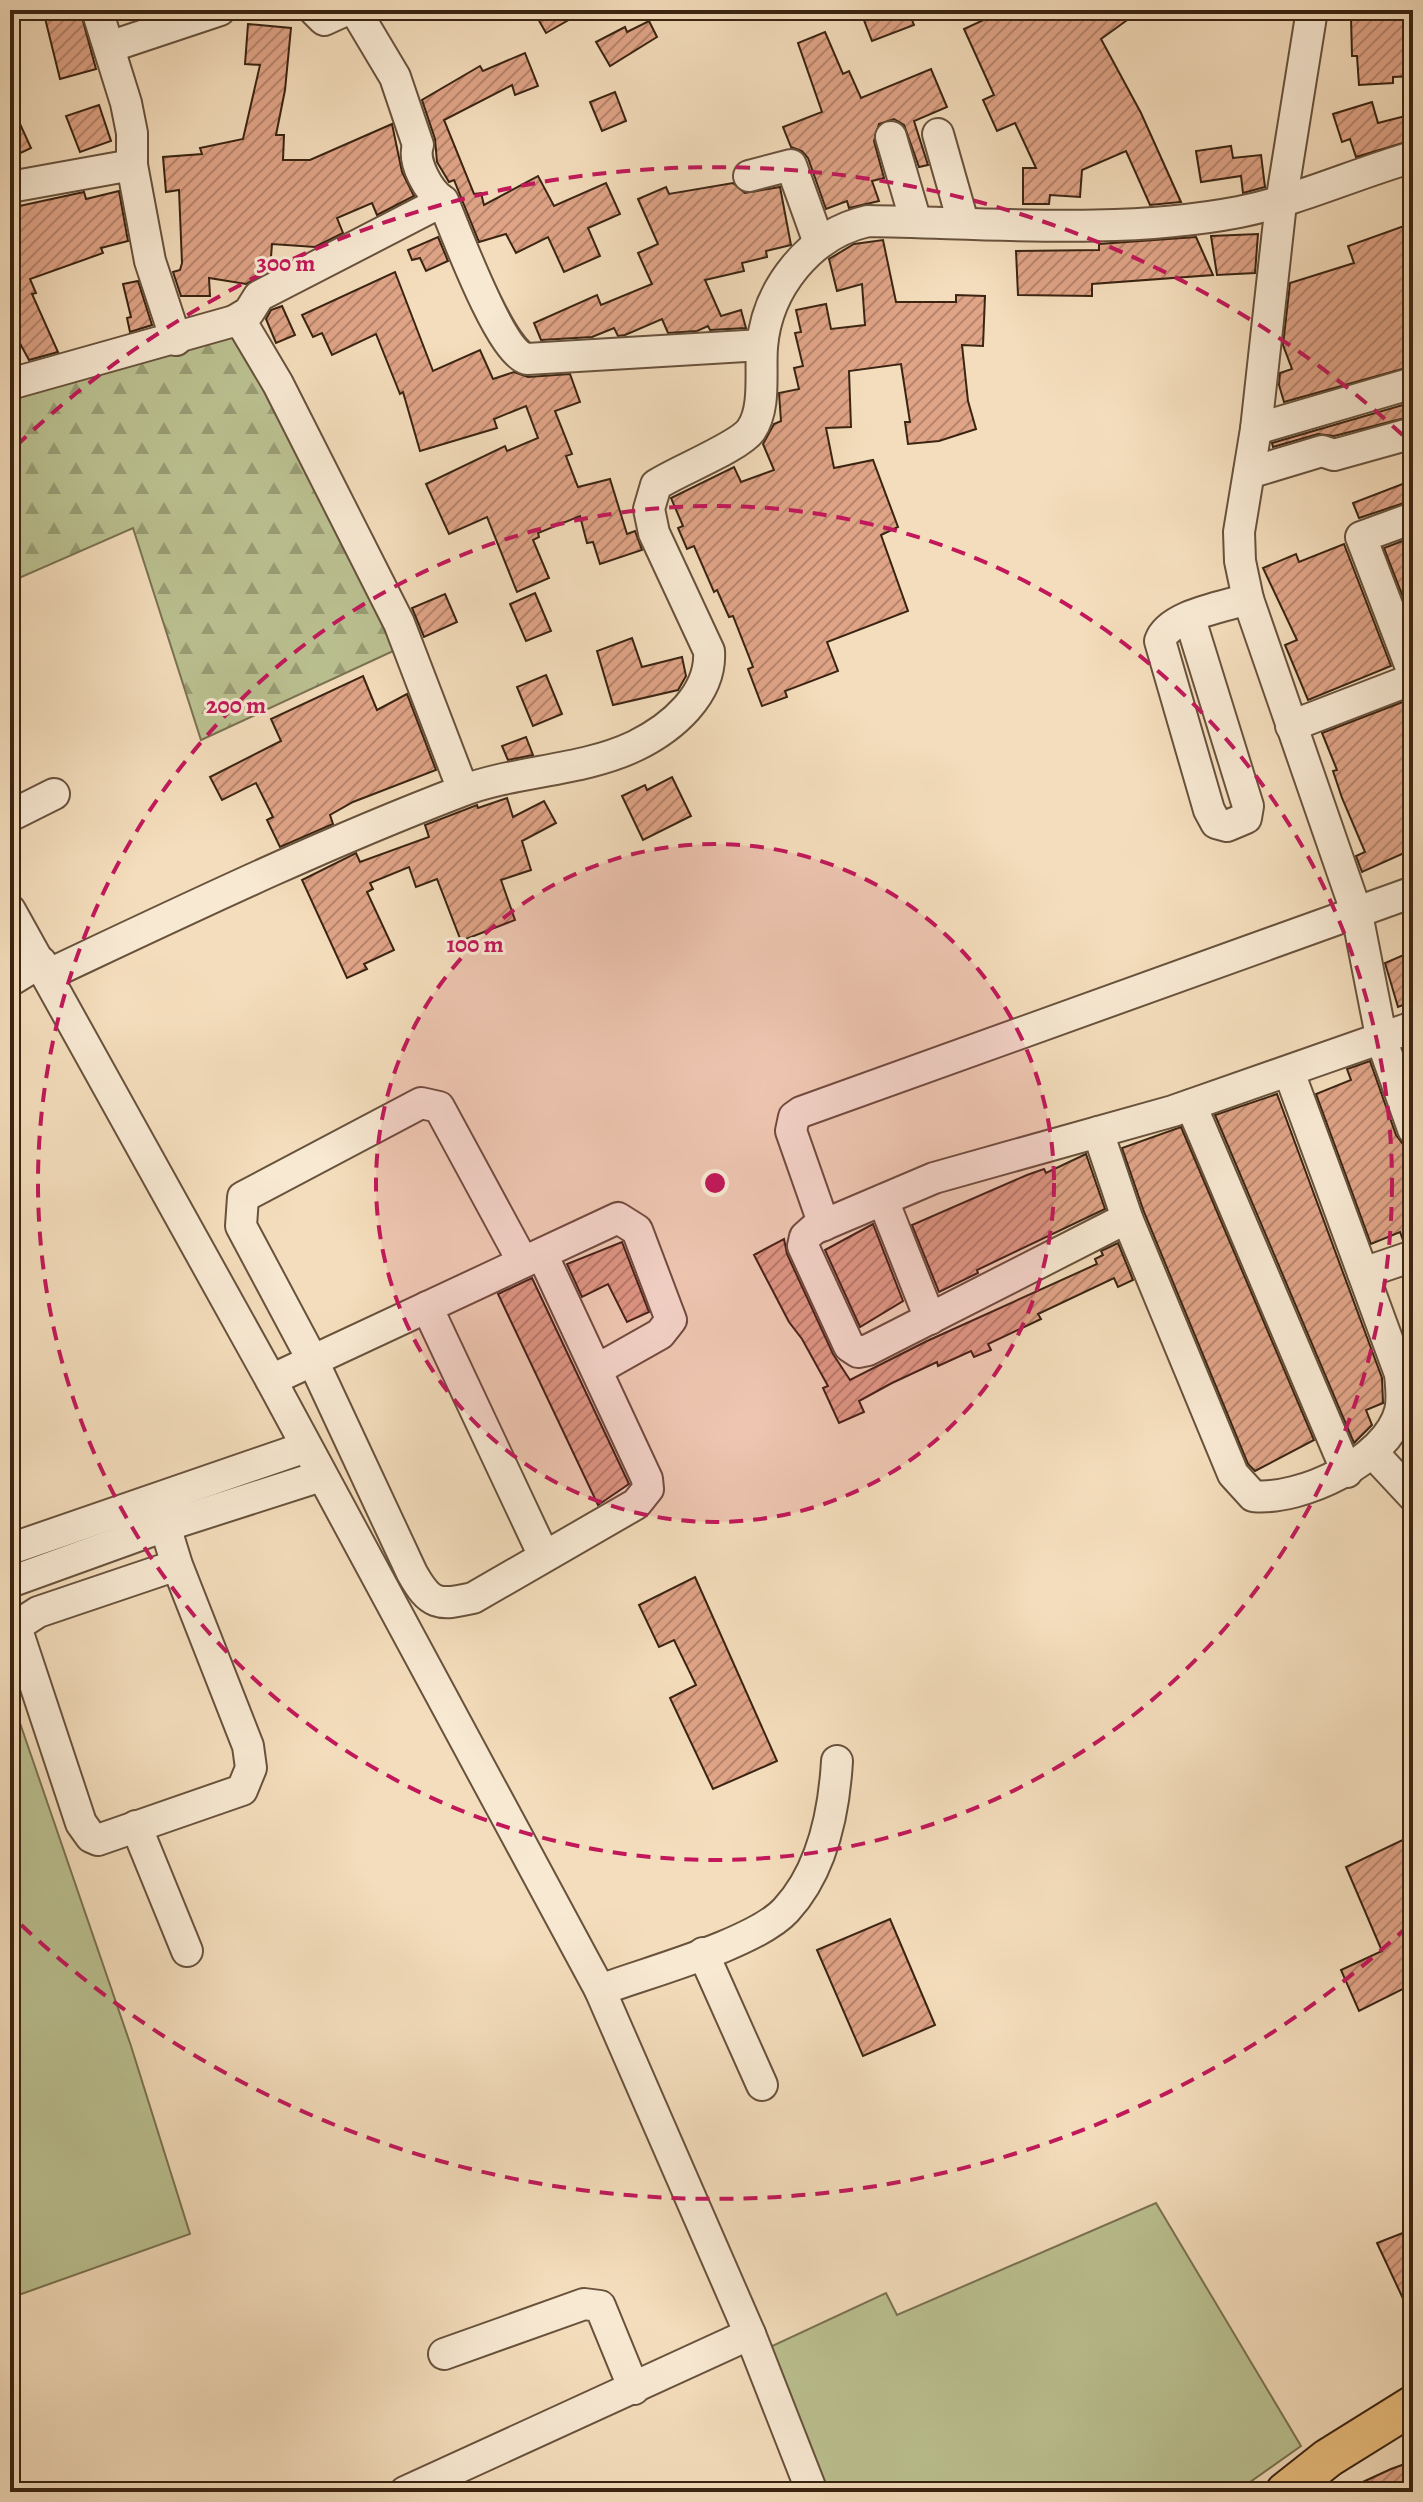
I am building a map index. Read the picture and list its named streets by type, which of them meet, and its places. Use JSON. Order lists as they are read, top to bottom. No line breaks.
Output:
{"rings":["300 m","200 m","100 m"]}
